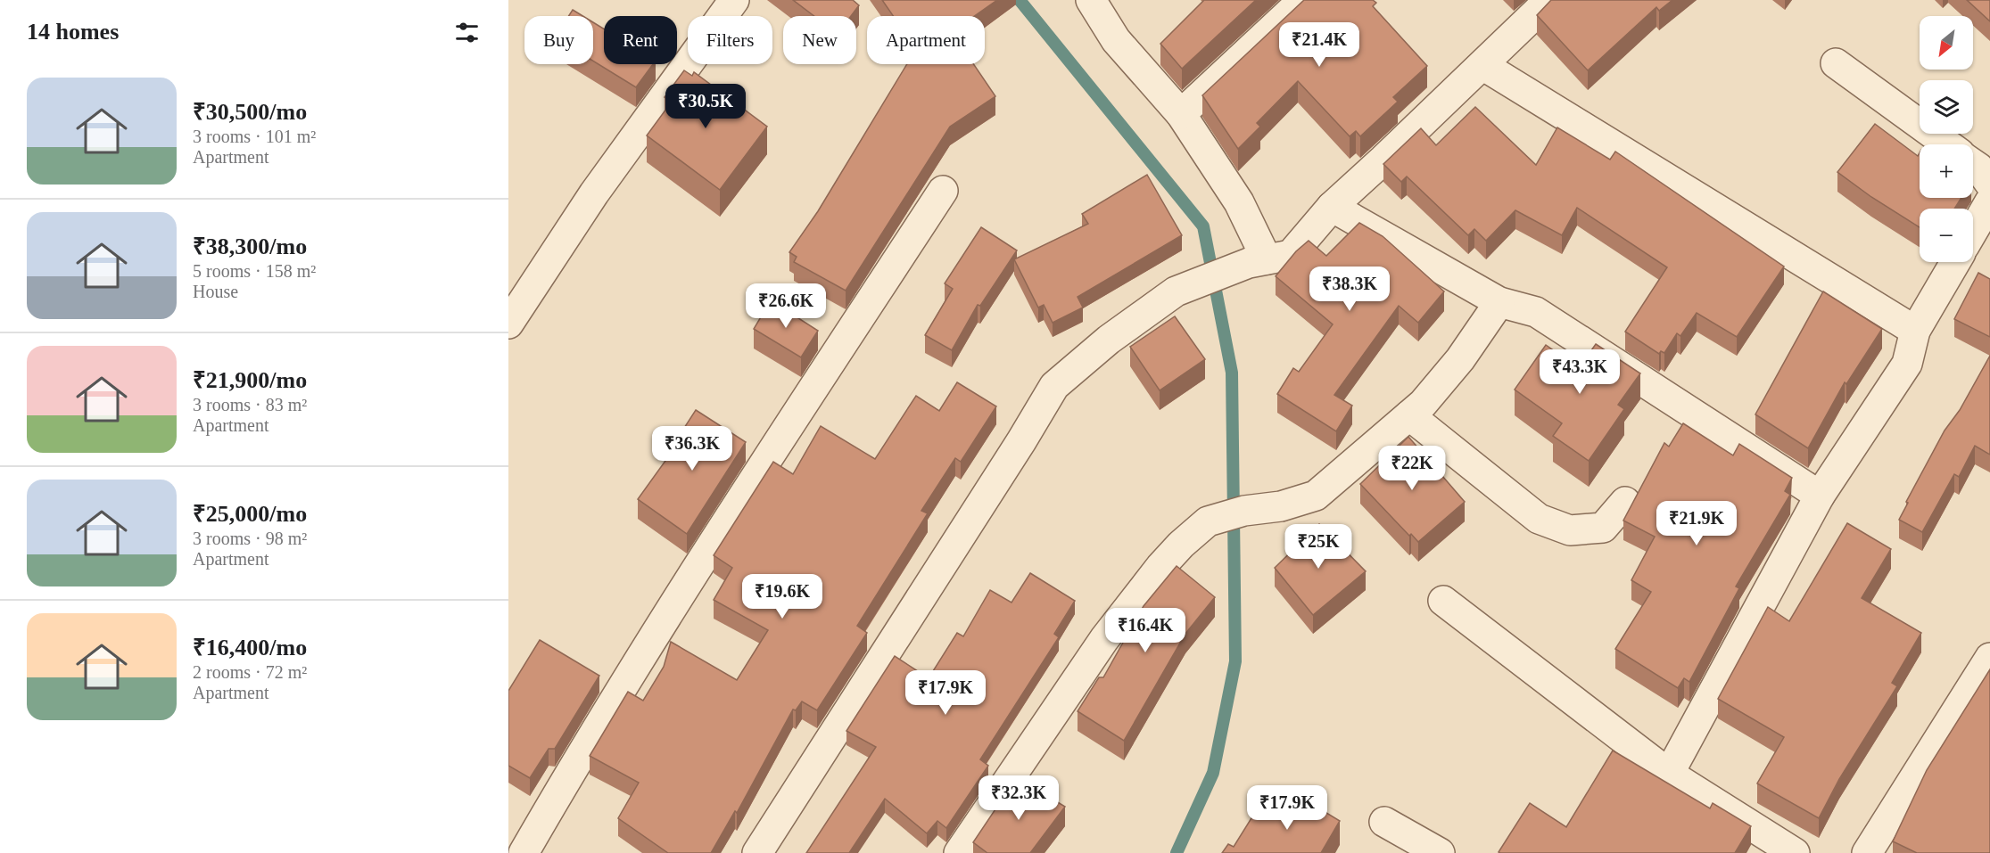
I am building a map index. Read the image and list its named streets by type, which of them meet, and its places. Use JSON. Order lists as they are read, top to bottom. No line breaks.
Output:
{"north":"bottom left","page":{"heading":"14 homes","map_buttons":["+","−"],"chip":["Buy","Rent","Filters","New","Apartment"],"price":["₹21.4K","₹30.5K","₹38.3K","₹26.6K","₹43.3K","₹36.3K","₹22K","₹21.9K","₹25K","₹19.6K","₹16.4K","₹17.9K","₹32.3K","₹17.9K"],"list":[{"name":"₹30,500/mo","note":"3 rooms · 101 m² · Apartment"},{"name":"₹38,300/mo","note":"5 rooms · 158 m² · House"},{"name":"₹21,900/mo","note":"3 rooms · 83 m² · Apartment"},{"name":"₹25,000/mo","note":"3 rooms · 98 m² · Apartment"},{"name":"₹16,400/mo","note":"2 rooms · 72 m² · Apartment"}]}}
